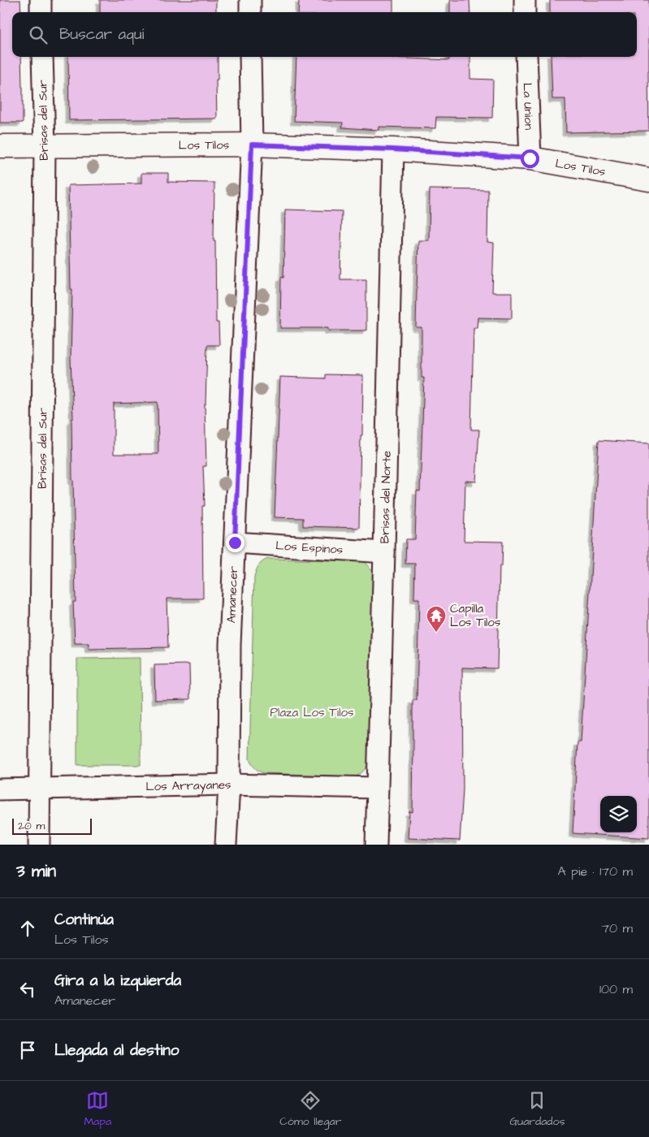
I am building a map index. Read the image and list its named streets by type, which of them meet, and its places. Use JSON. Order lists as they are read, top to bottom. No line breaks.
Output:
{"streets":{"street":["La Union","Brisas del Sur","Los Tilos","Brisas del Norte","Los Espinos","Amanecer","Los Arrayanes"]},"crossings":[["La Union","Los Tilos"],["Brisas del Sur","Los Tilos"],["Brisas del Sur","Los Arrayanes"],["Los Tilos","Brisas del Norte"],["Los Tilos","Amanecer"],["Brisas del Norte","Los Espinos"],["Brisas del Norte","Los Arrayanes"],["Los Espinos","Amanecer"],["Amanecer","Los Arrayanes"]],"parks":["Plaza Los Tilos"],"places":{"temple":["Capilla Los Tilos"]},"scale_bar":"20 m","page":{"search":"Buscar aquí","scale":"20 m","heading":["3 min","A pie · 170 m"],"list":[["Continúa","Los Tilos","70 m"],["Gira a la izquierda","Amanecer","100 m"],"Llegada al destino"],"nav":["Mapa","Cómo llegar","Guardados"]}}
